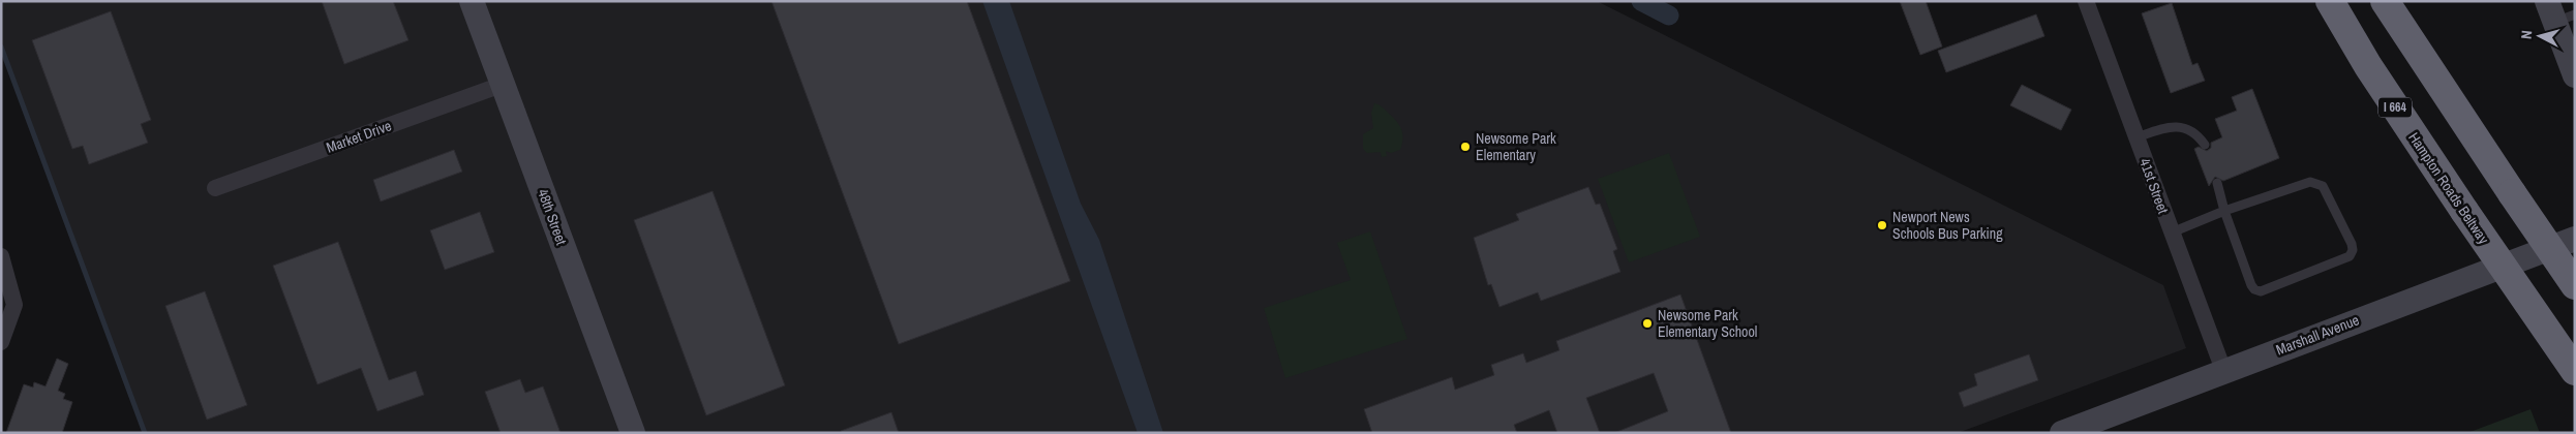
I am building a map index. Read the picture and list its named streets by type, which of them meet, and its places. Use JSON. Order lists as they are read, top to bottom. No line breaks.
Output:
{"streets":{"highway":["I 664","Hampton Roads Beltway"],"street":["Market Drive","41st Street","48th Street","Marshall Avenue"]},"crossings":[["Market Drive","48th Street"],["41st Street","Marshall Avenue"]],"places":["Newsome Park Elementary","Newport News Schools Bus Parking","Newsome Park Elementary School"],"north":"left"}
